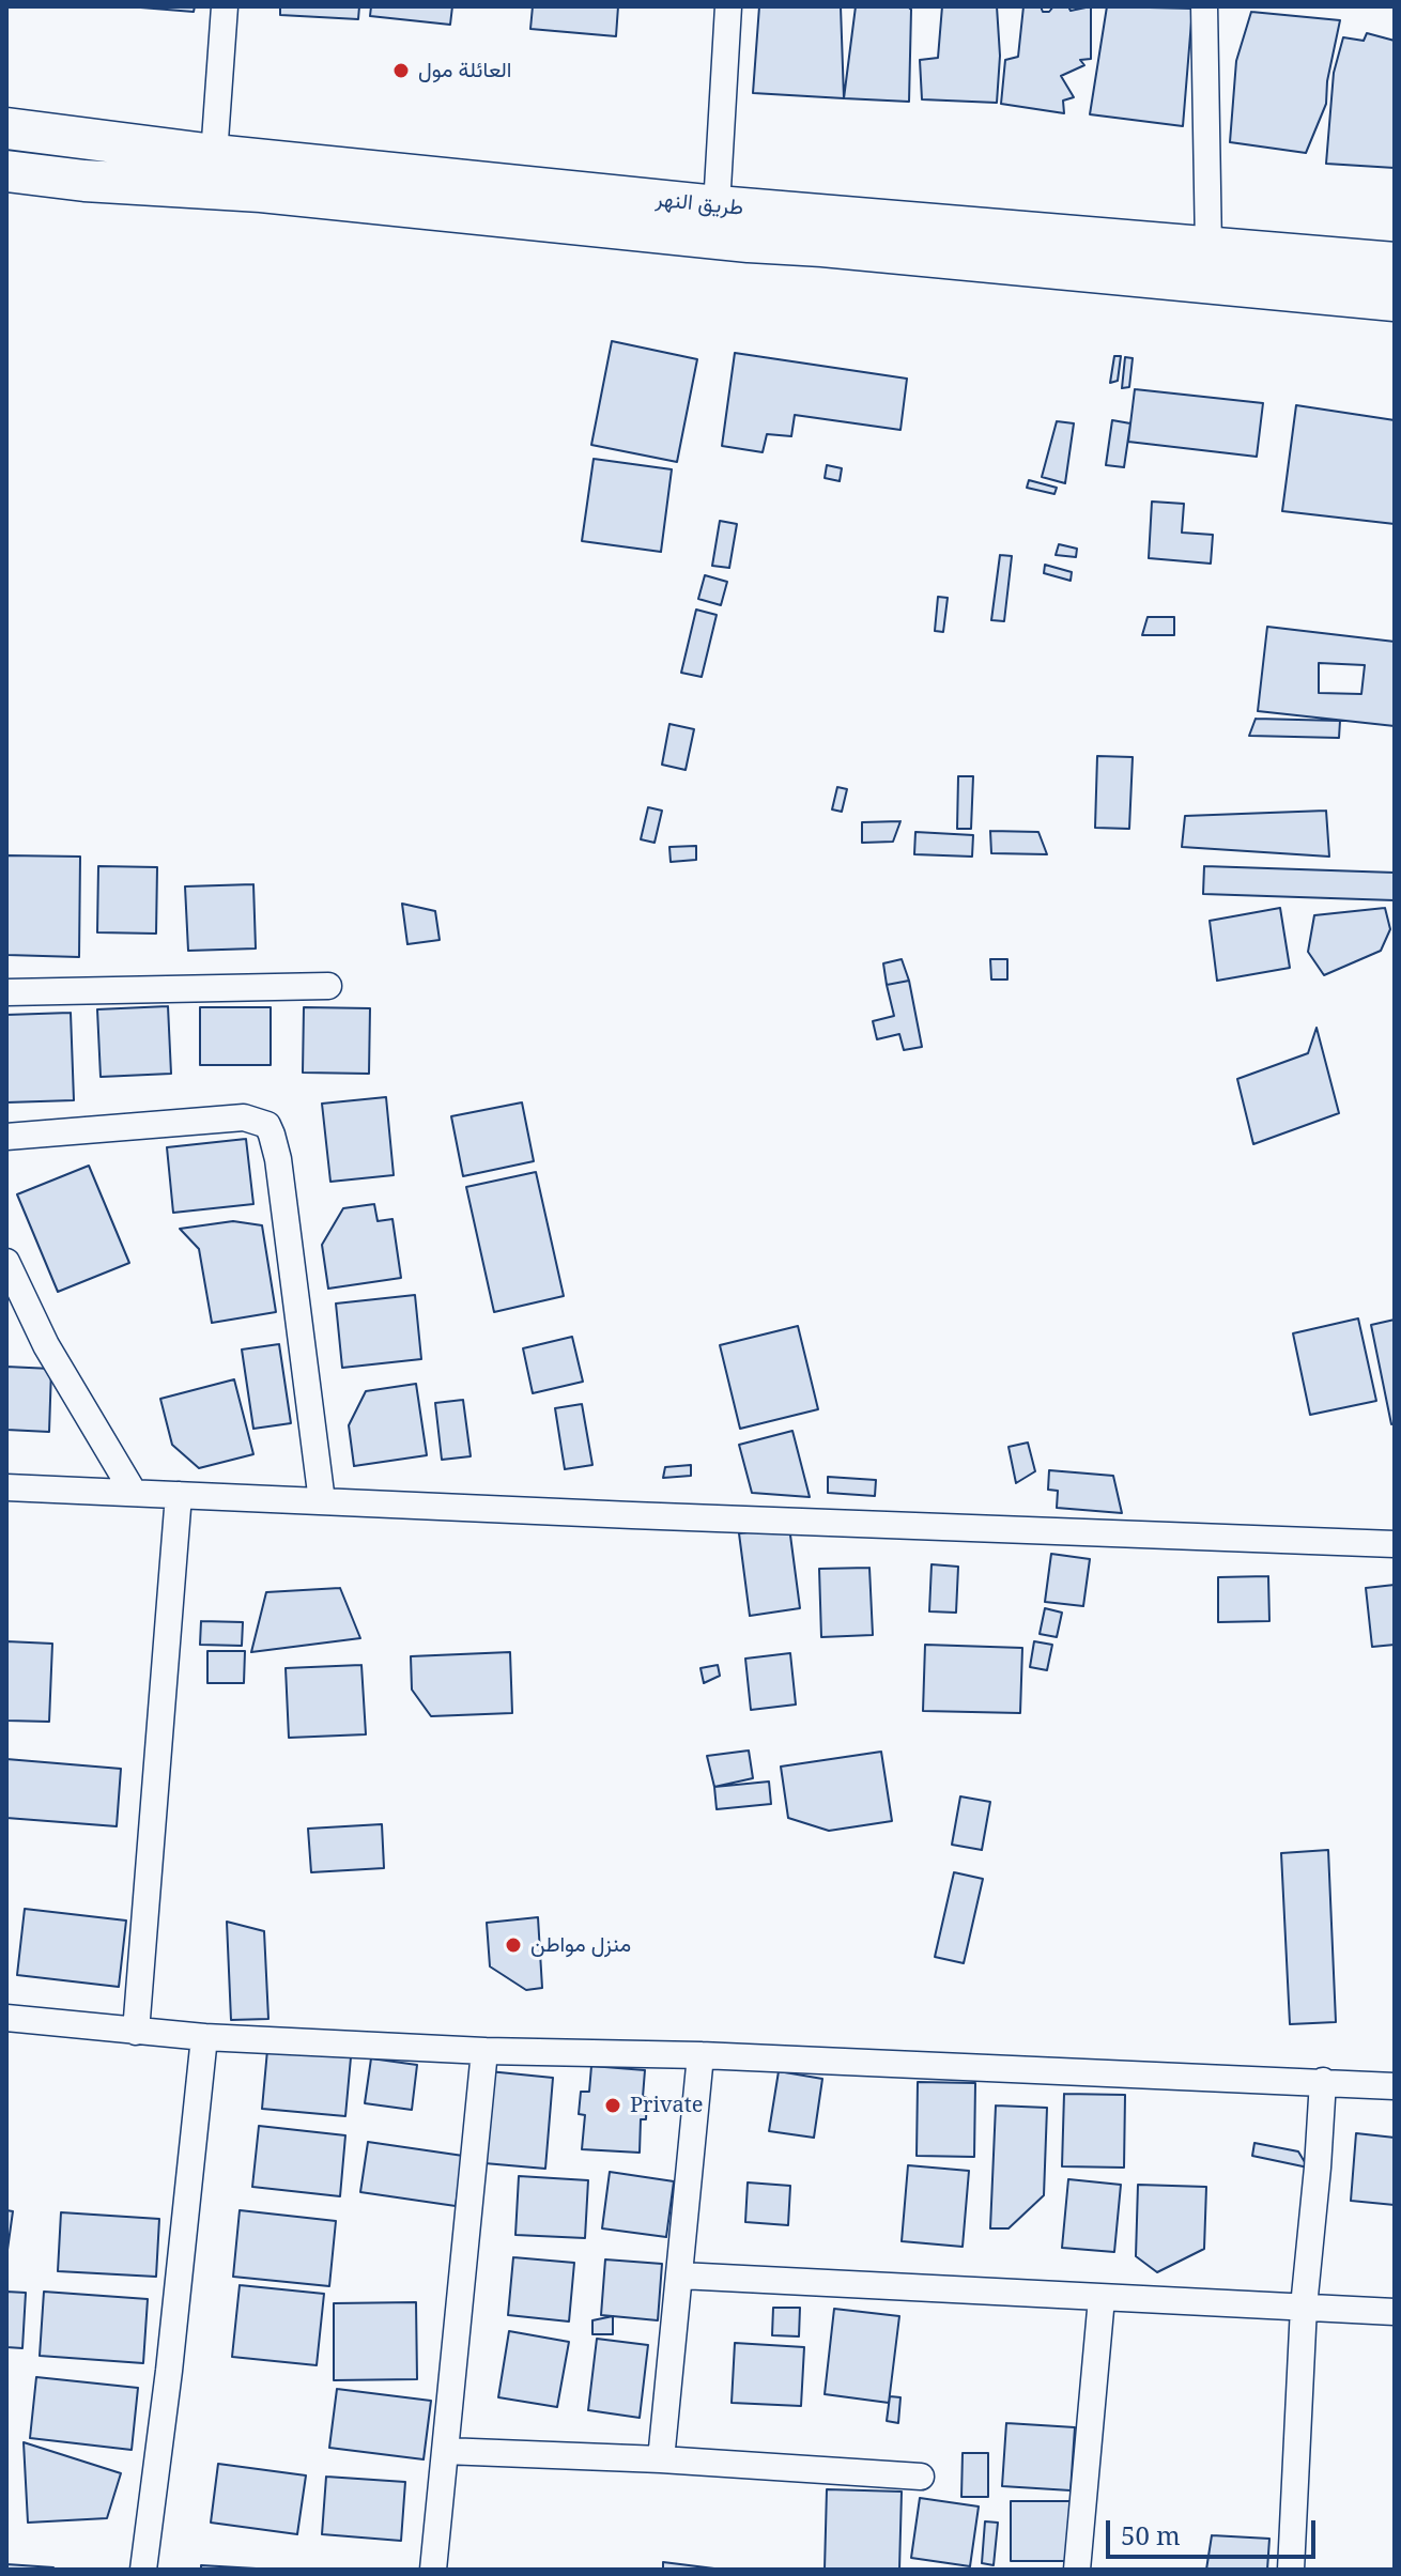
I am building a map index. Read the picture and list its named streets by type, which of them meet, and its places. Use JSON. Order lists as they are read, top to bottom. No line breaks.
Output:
{"streets":{"main road":["طريق النهر"]},"places":["العائلة مول","منزل مواطن","Private"],"scale_bar":"50 m"}
